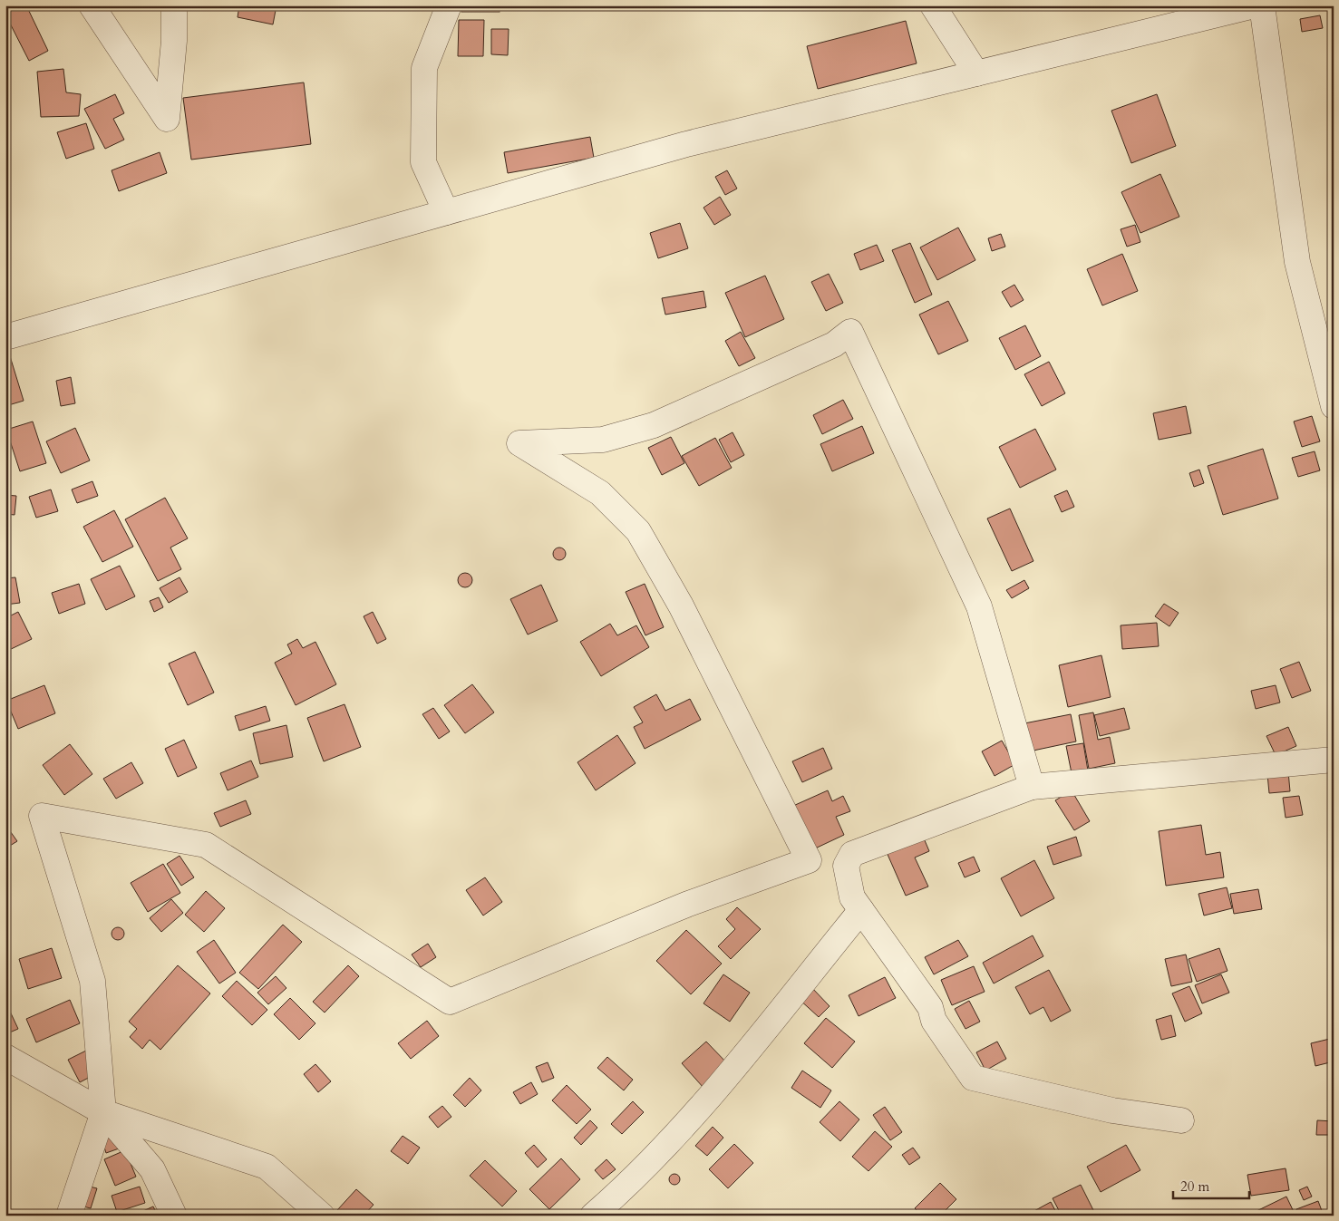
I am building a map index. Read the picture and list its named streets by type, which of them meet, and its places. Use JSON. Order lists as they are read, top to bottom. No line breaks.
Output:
{"scale_bar":"20 m"}
